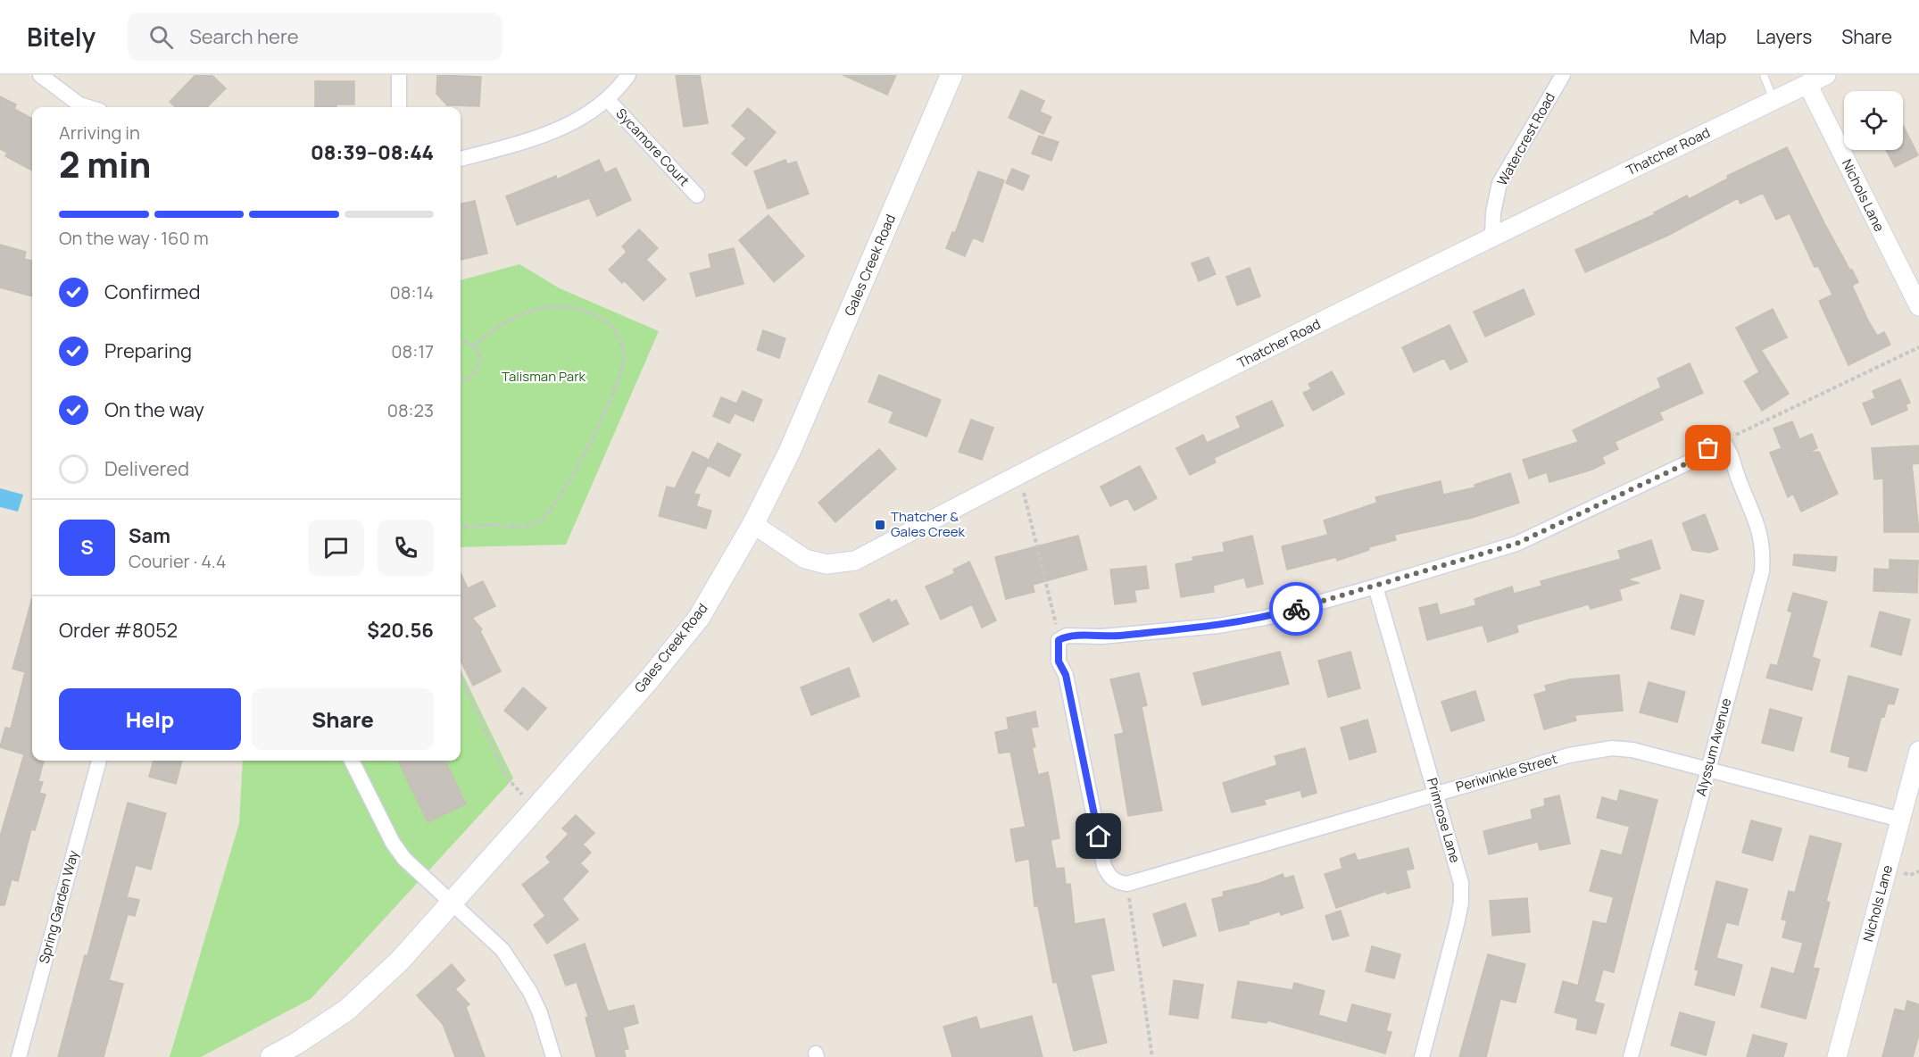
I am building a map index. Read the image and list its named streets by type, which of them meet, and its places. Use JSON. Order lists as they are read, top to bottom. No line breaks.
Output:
{"streets":{"main road":["Gales Creek Road"],"street":["Watercrest Road","Sycamore Court","Thatcher Road","Nichols Lane","Alyssum Avenue","Periwinkle Street","Primrose Lane","Spring Garden Way"]},"crossings":[["Watercrest Road","Thatcher Road"],["Thatcher Road","Nichols Lane"],["Thatcher Road","Gales Creek Road"],["Nichols Lane","Periwinkle Street"],["Alyssum Avenue","Periwinkle Street"],["Periwinkle Street","Primrose Lane"]],"parks":["Talisman Park"],"places":{"transit":["Thatcher & Gales Creek"]},"page":{"header":"Bitely","search":"Search here","nav":["Map","Layers","Share"],"heading":["2 min","Arriving in","08:39–08:44"],"panel":["Sam","Courier · 4.4","Order #8052","$20.56"],"bar":"On the way · 160 m","list":[["Confirmed","08:14"],["Preparing","08:17"],["On the way","08:23"],"Delivered"],"round":"S","buttons":["Help","Share"]}}
